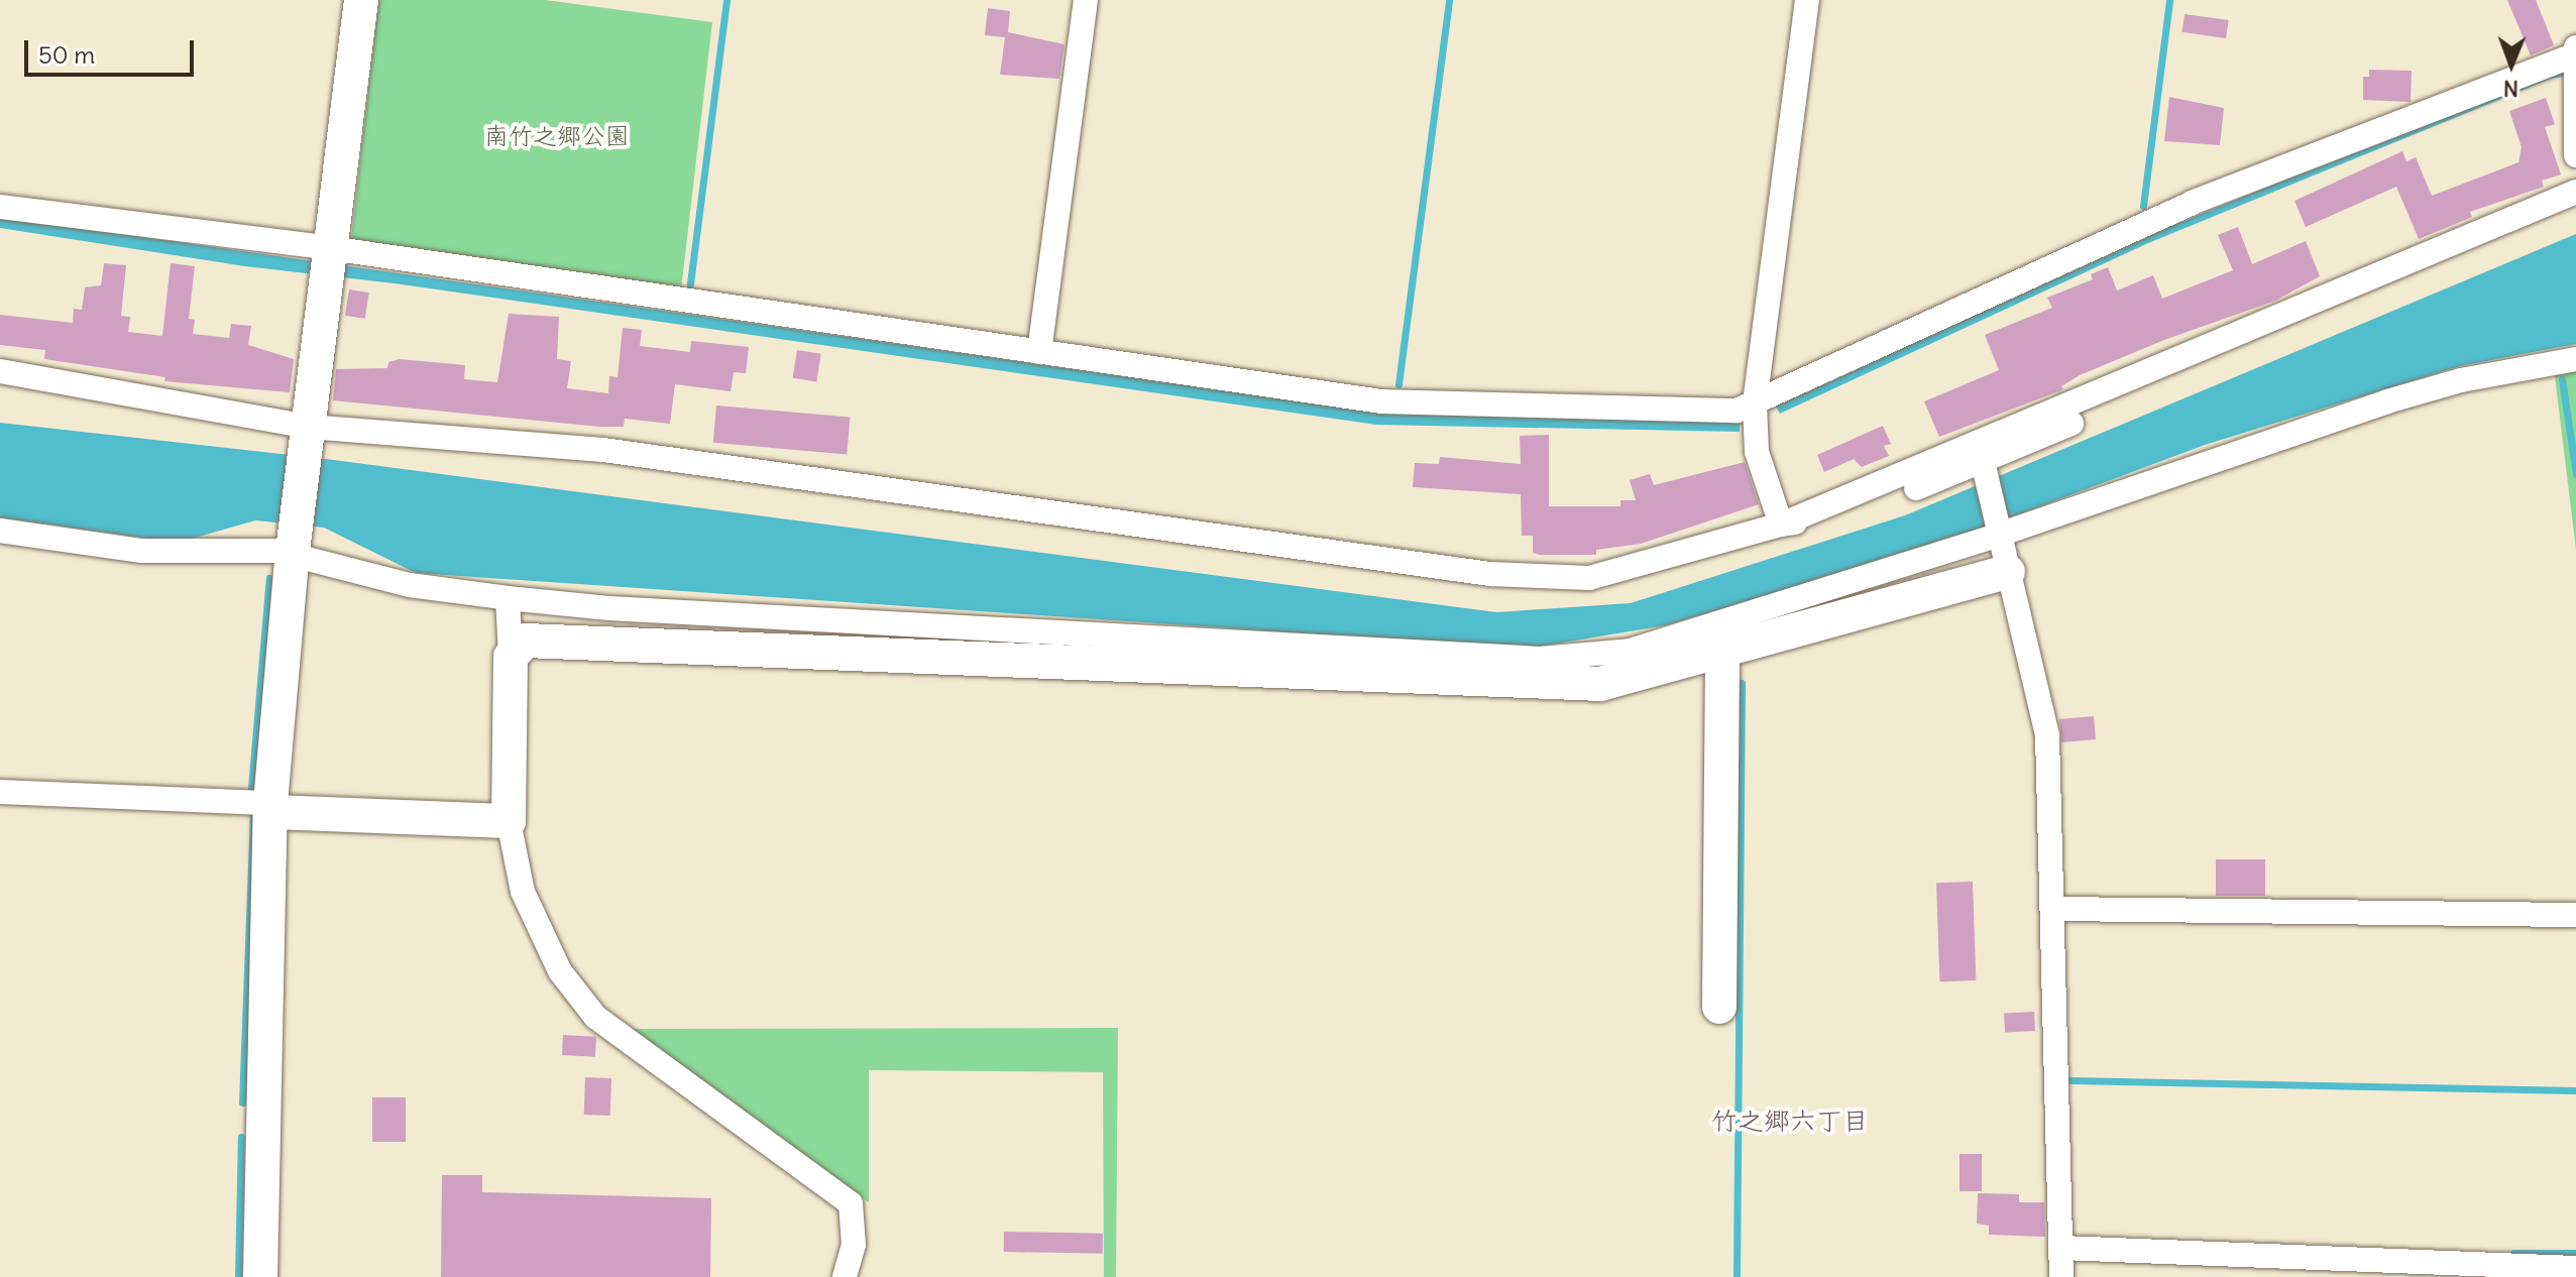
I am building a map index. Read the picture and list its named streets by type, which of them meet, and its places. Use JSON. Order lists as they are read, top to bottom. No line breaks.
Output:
{"districts":["竹之郷六丁目"],"parks":["南竹之郷公園"],"scale_bar":"50 m","north":"bottom"}
